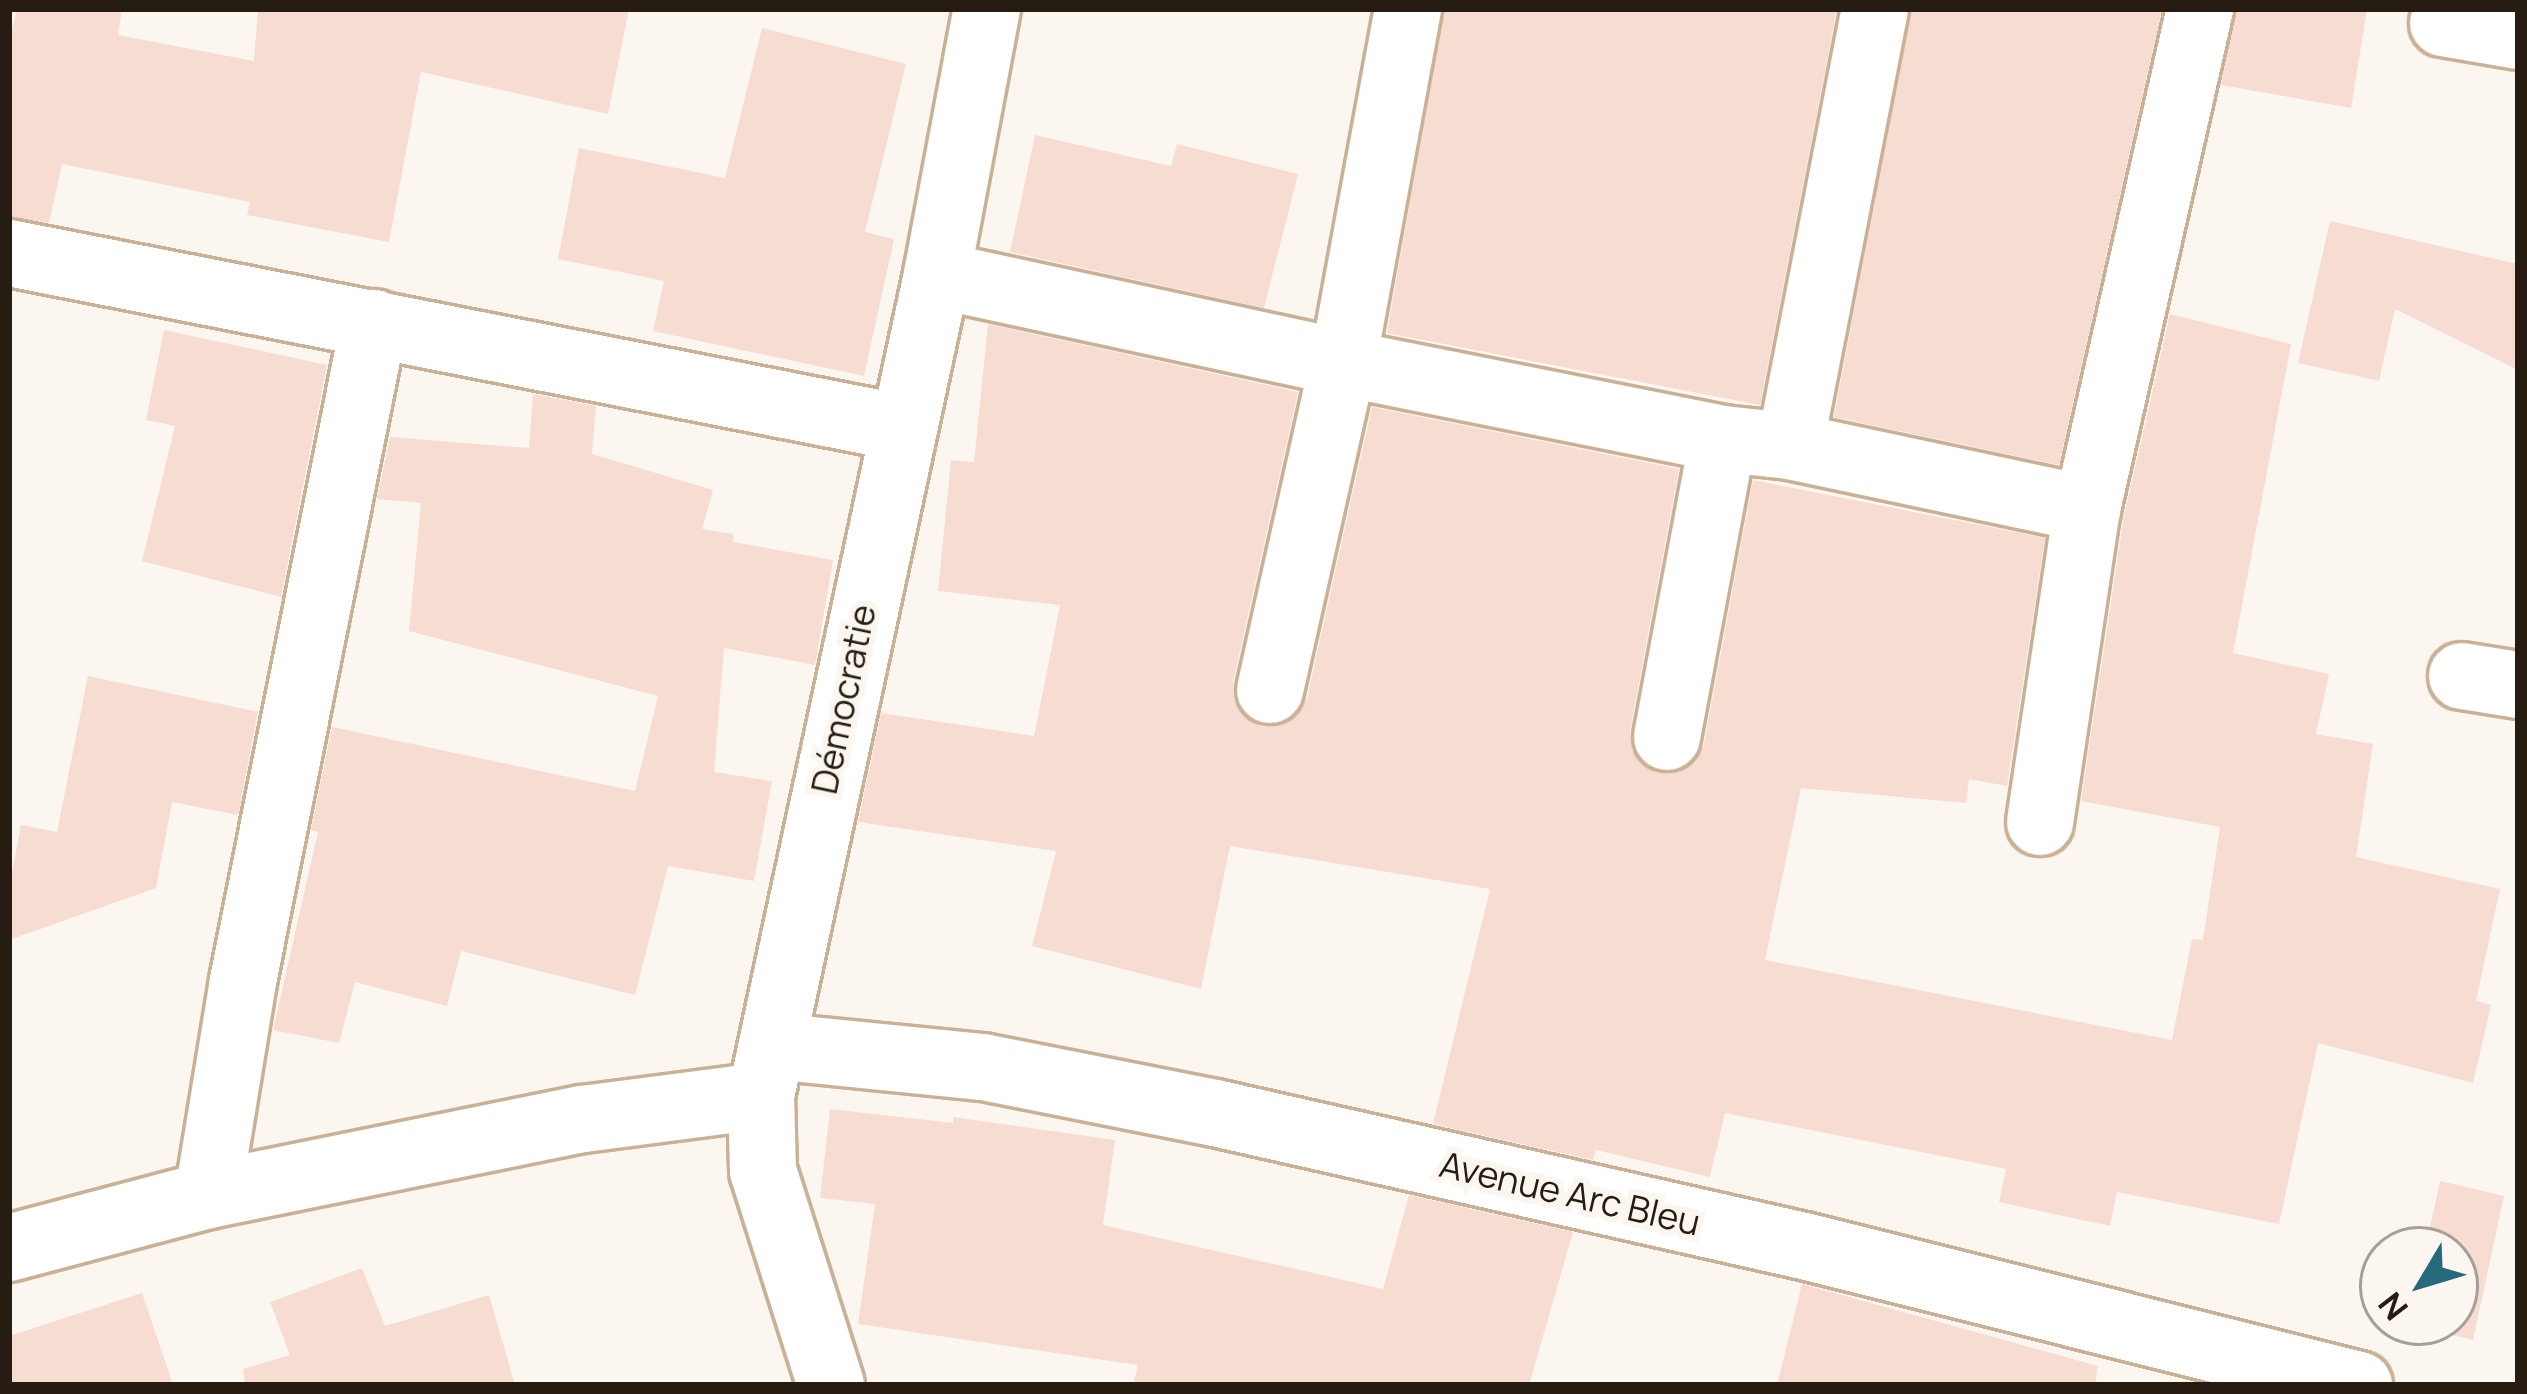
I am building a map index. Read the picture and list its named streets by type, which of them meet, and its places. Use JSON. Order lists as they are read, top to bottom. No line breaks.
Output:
{"streets":{"street":["Démocratie","Avenue Arc Bleu"]},"crossings":[["Démocratie","Avenue Arc Bleu"]],"north":"bottom left"}
